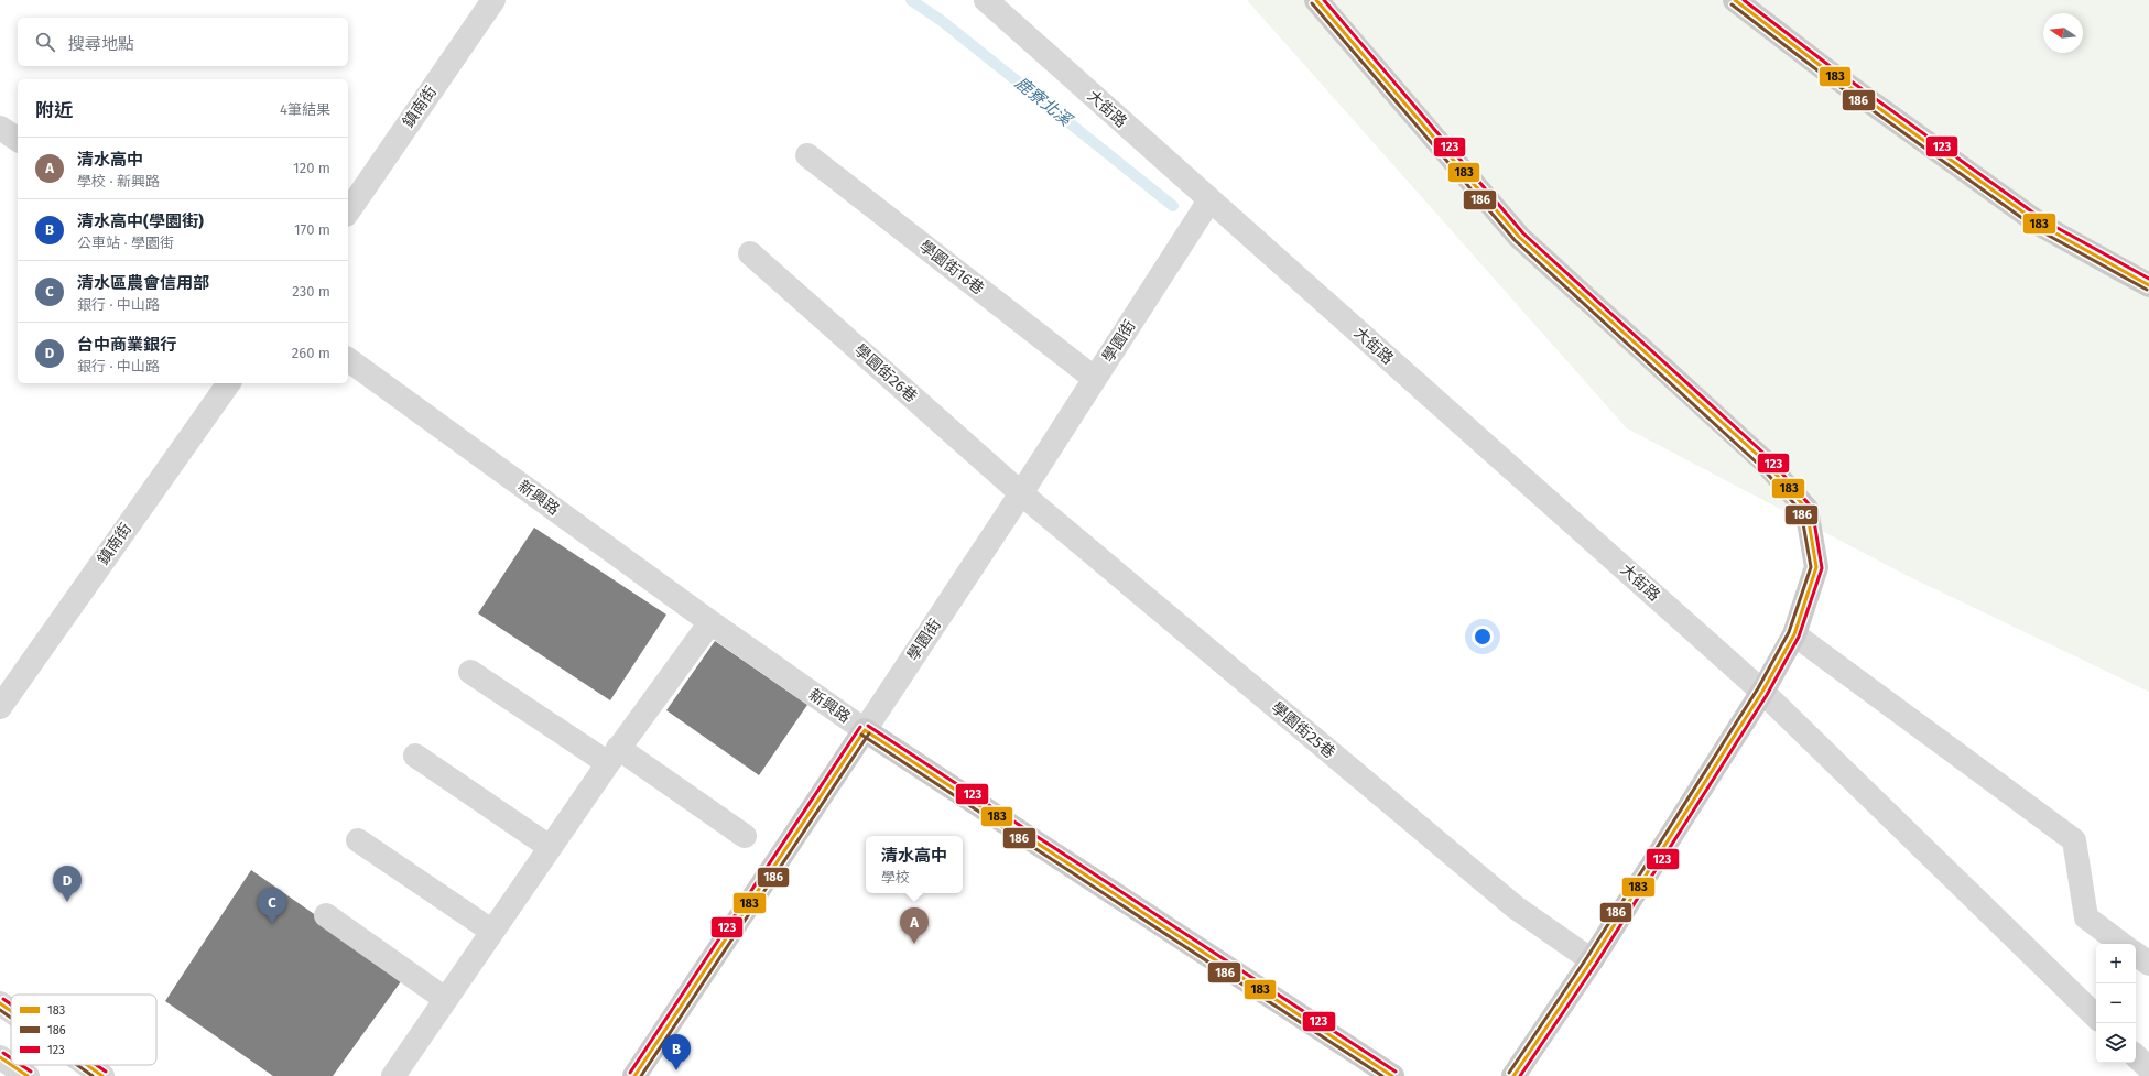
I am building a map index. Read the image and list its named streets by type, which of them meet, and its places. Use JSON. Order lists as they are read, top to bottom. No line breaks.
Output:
{"streets":{"main road":["學園街","新興路"],"street":["鎮南街","大街路","學園街16巷","學園街26巷","學園街25巷"]},"crossings":[["大街路","學園街"],["學園街16巷","學園街"],["學園街","學園街26巷"],["學園街","新興路"],["學園街","學園街25巷"],["學園街26巷","學園街25巷"]],"water":["鹿寮北溪"],"lines":["transit line 183","transit line 123","transit line 186"],"legend":["183","186","123"],"north":"left","page":{"search":"搜尋地點","heading":["附近","4筆結果"],"list":[{"mark":"A","name":"清水高中","note":"學校 · 新興路","value":"120 m"},{"mark":"B","name":"清水高中(學園街)","note":"公車站 · 學園街","value":"170 m"},{"mark":"C","name":"清水區農會信用部","note":"銀行 · 中山路","value":"230 m"},{"mark":"D","name":"台中商業銀行","note":"銀行 · 中山路","value":"260 m"}],"popup":["清水高中","學校"],"pins":["D","C","A","B"],"map_buttons":["+","−"]}}
